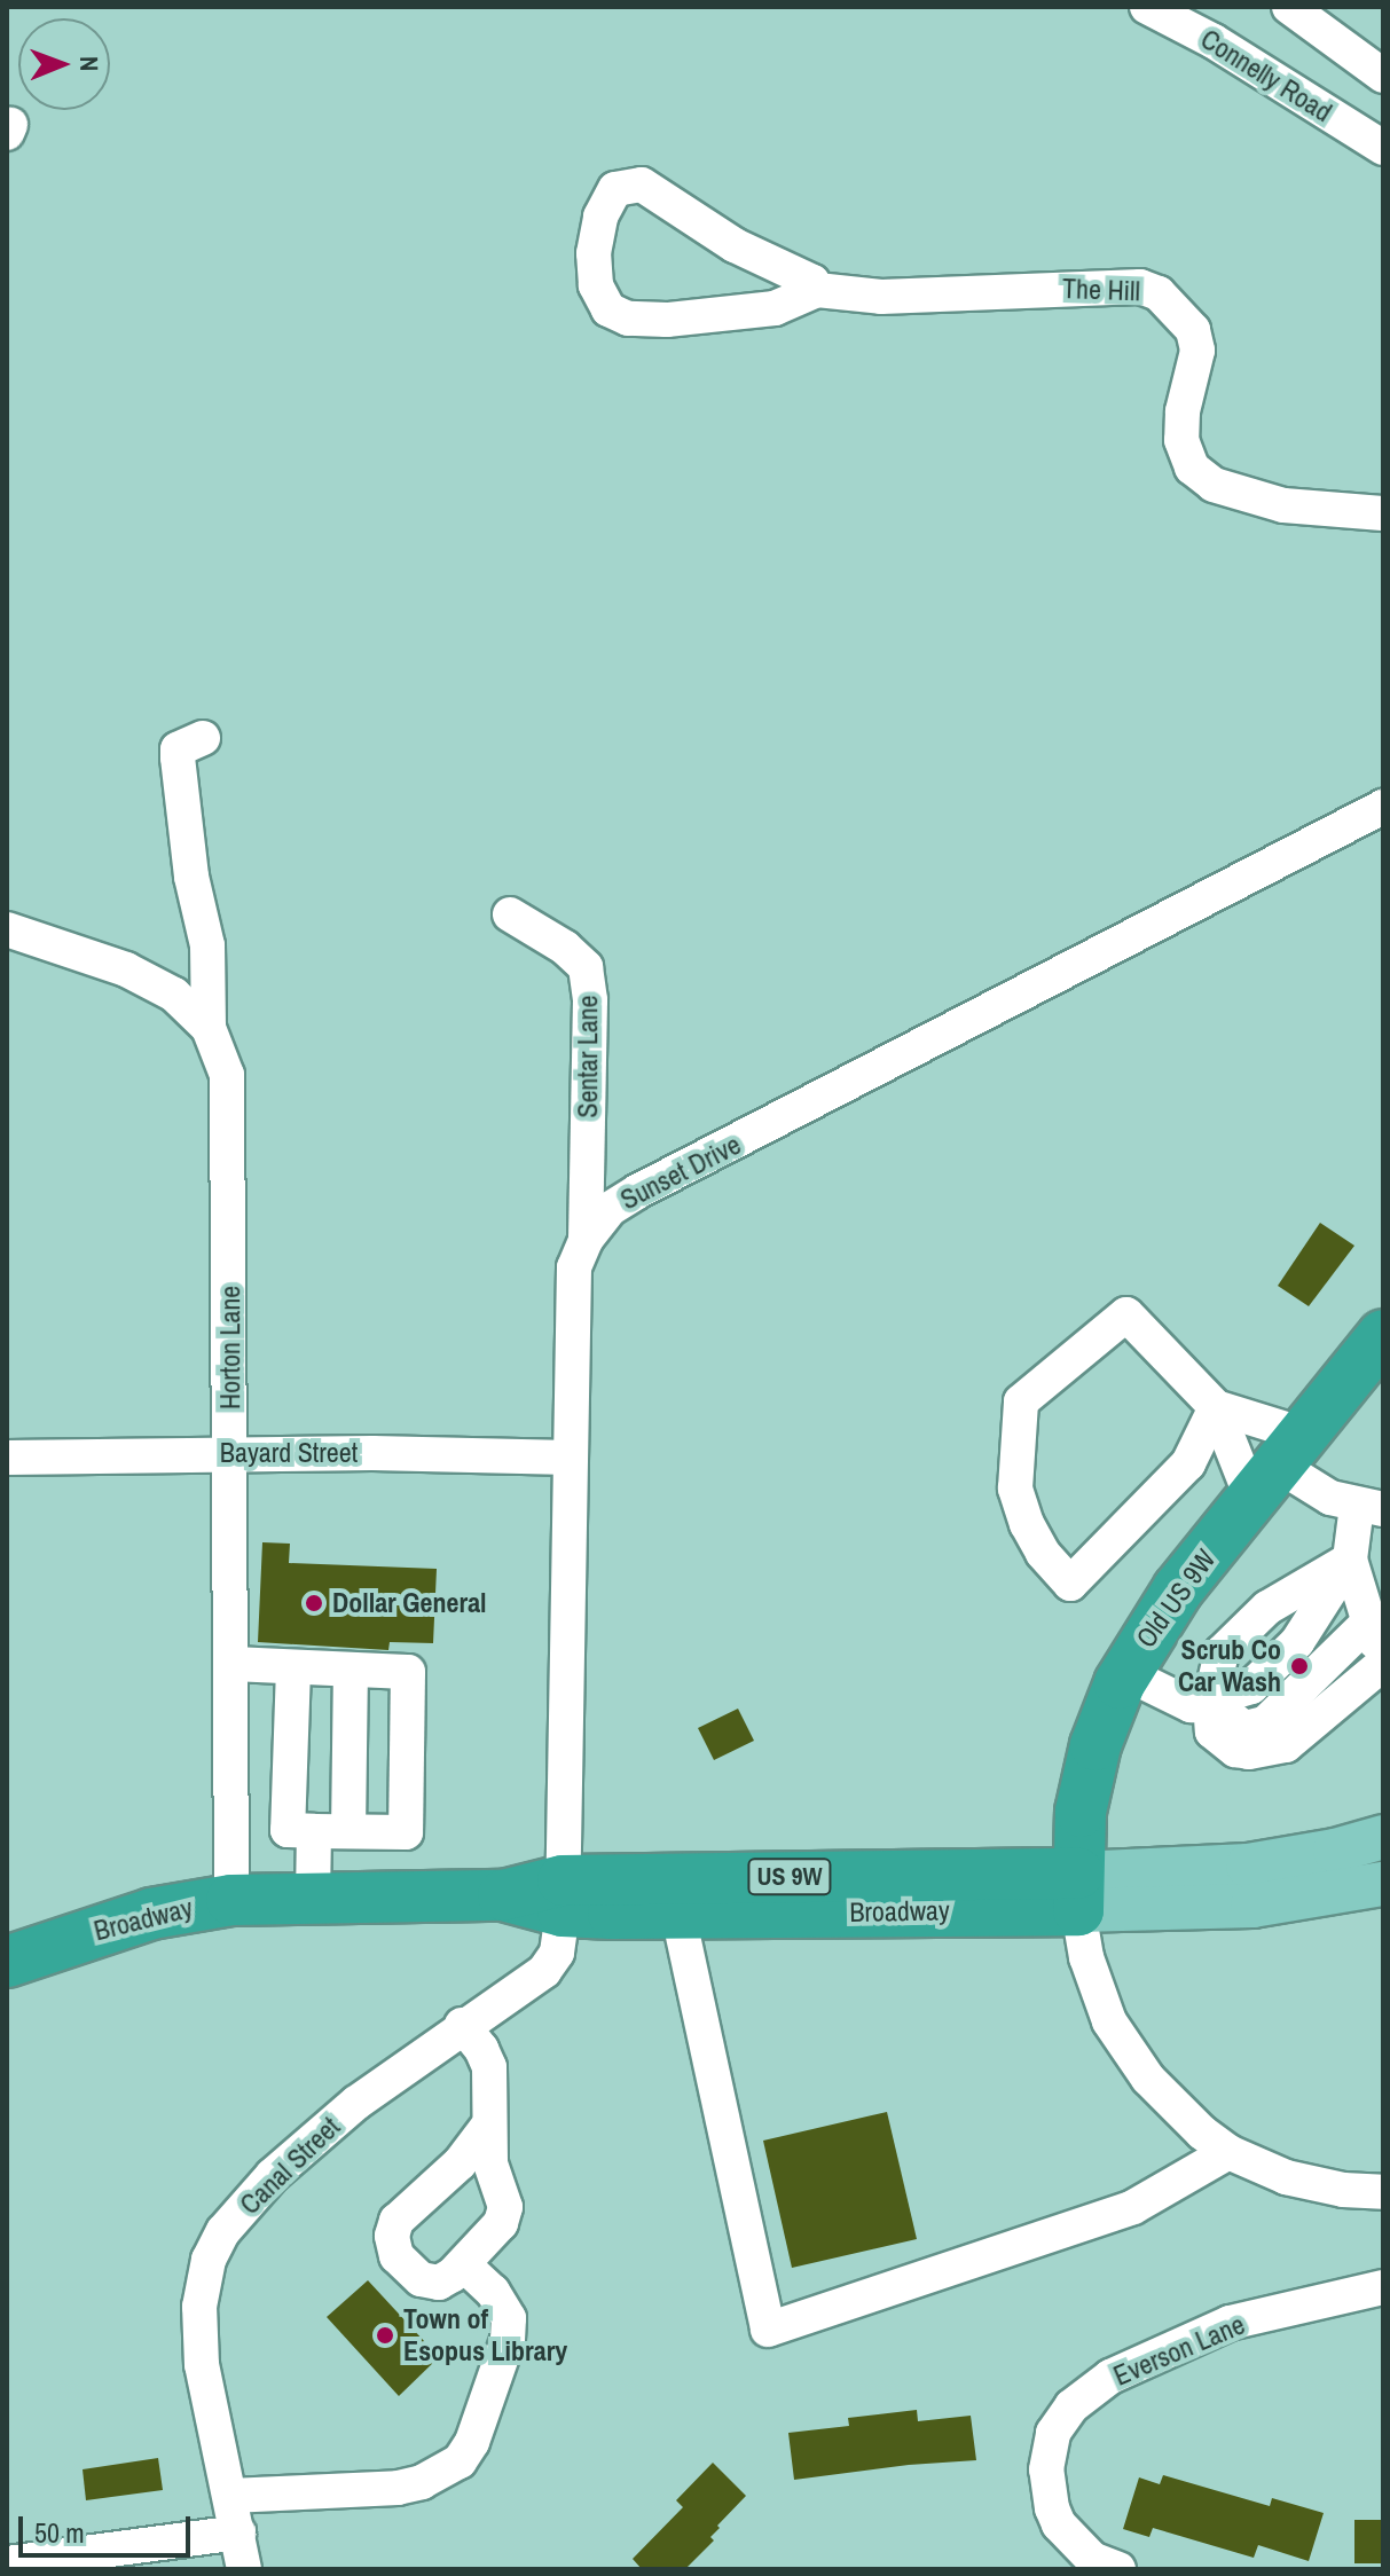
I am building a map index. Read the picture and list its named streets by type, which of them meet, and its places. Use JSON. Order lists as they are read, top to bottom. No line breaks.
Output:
{"streets":{"highway":["Old US 9W","US 9W","Broadway"],"street":["Connelly Road","The Hill","Sentar Lane","Sunset Drive","Horton Lane","Bayard Street","Canal Street","Everson Lane"]},"crossings":[["Sentar Lane","Sunset Drive"],["Sunset Drive","Bayard Street"],["Sunset Drive","Broadway"],["Sunset Drive","Canal Street"],["Horton Lane","Bayard Street"],["Horton Lane","Broadway"],["Old US 9W","US 9W"],["Old US 9W","Broadway"],["US 9W","Broadway"],["Broadway","Canal Street"]],"places":["Dollar General","Scrub Co Car Wash","Town of Esopus Library"],"scale_bar":"50 m","north":"right"}
